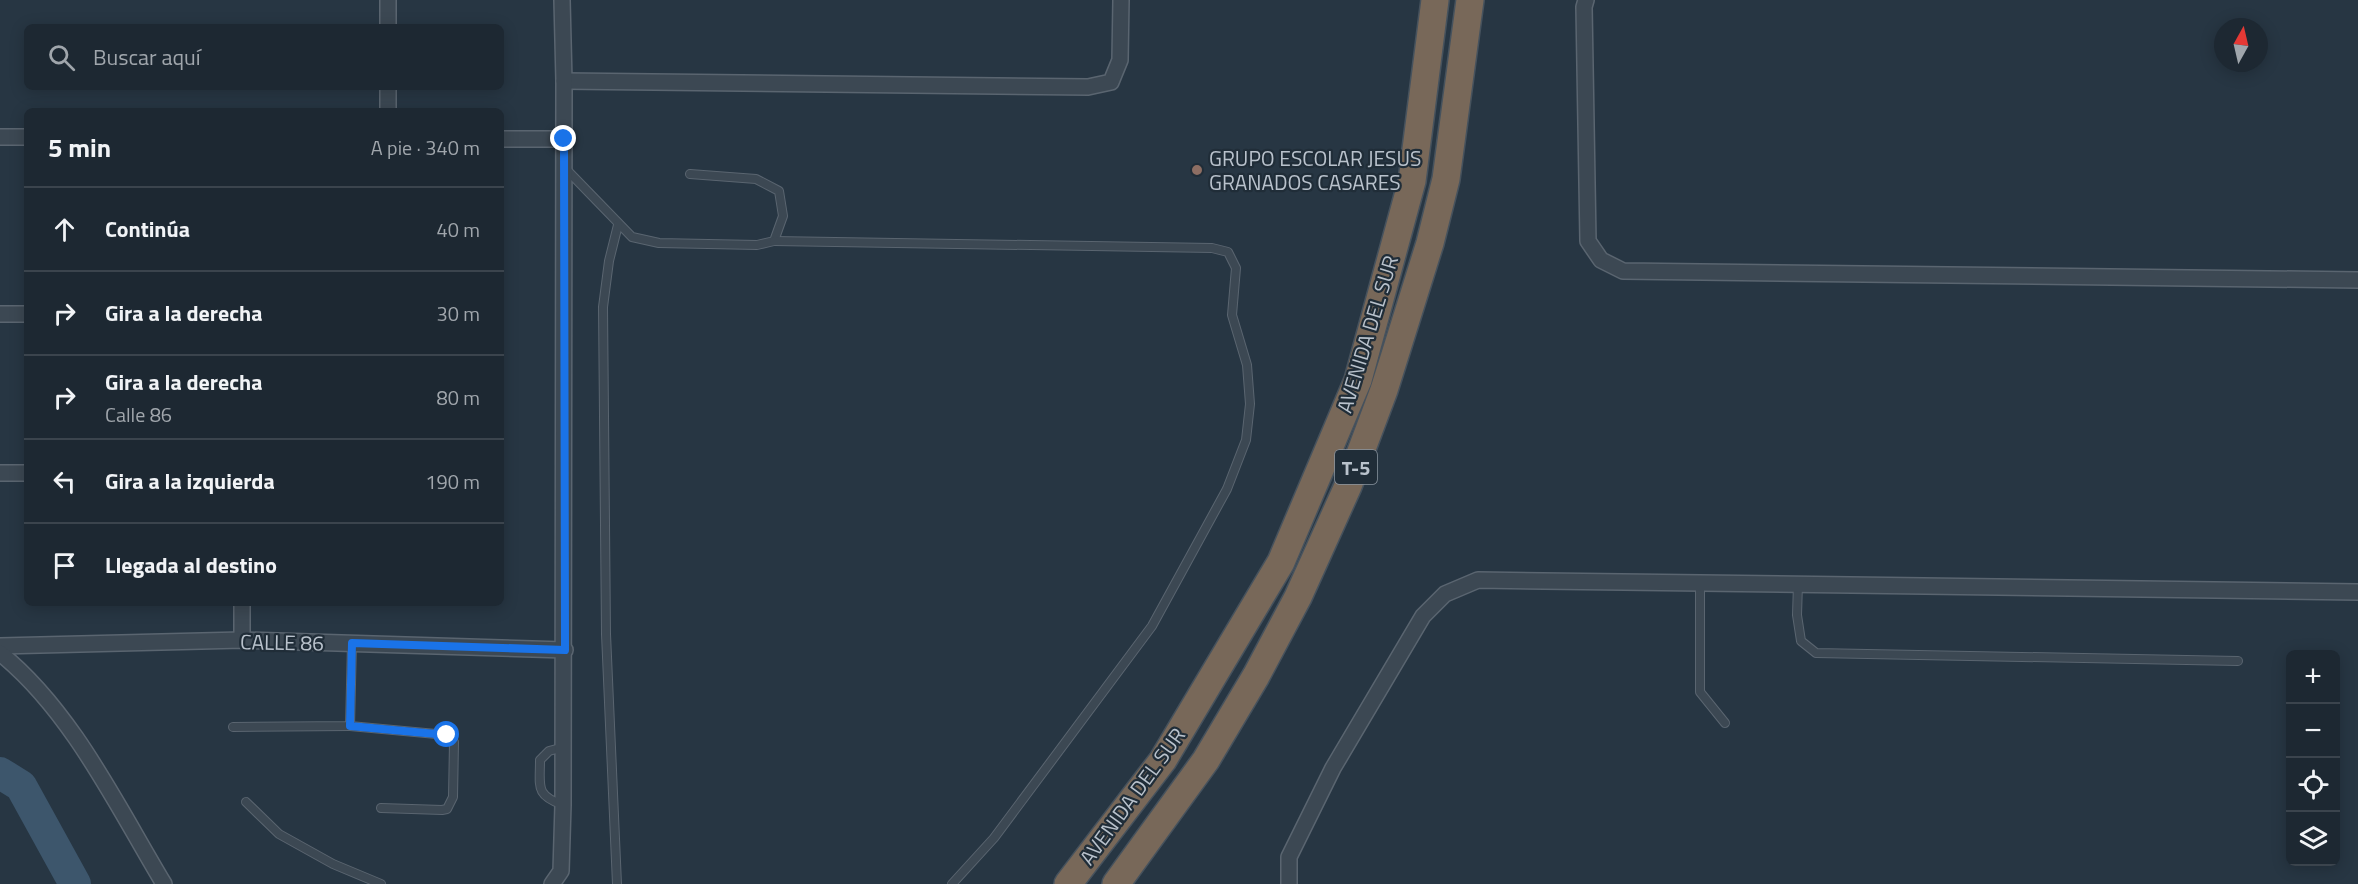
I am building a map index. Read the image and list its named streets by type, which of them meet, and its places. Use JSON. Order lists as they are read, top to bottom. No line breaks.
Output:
{"streets":{"highway":["AVENIDA DEL SUR","T-5"],"street":["CALLE 86"]},"places":["GRUPO ESCOLAR JESUS GRANADOS CASARES"],"north":"top","page":{"search":"Buscar aquí","heading":["5 min","A pie · 340 m"],"list":[["Continúa","40 m"],["Gira a la derecha","30 m"],["Gira a la derecha","Calle 86","80 m"],["Gira a la izquierda","190 m"],"Llegada al destino"],"map_buttons":["+","−"]}}
